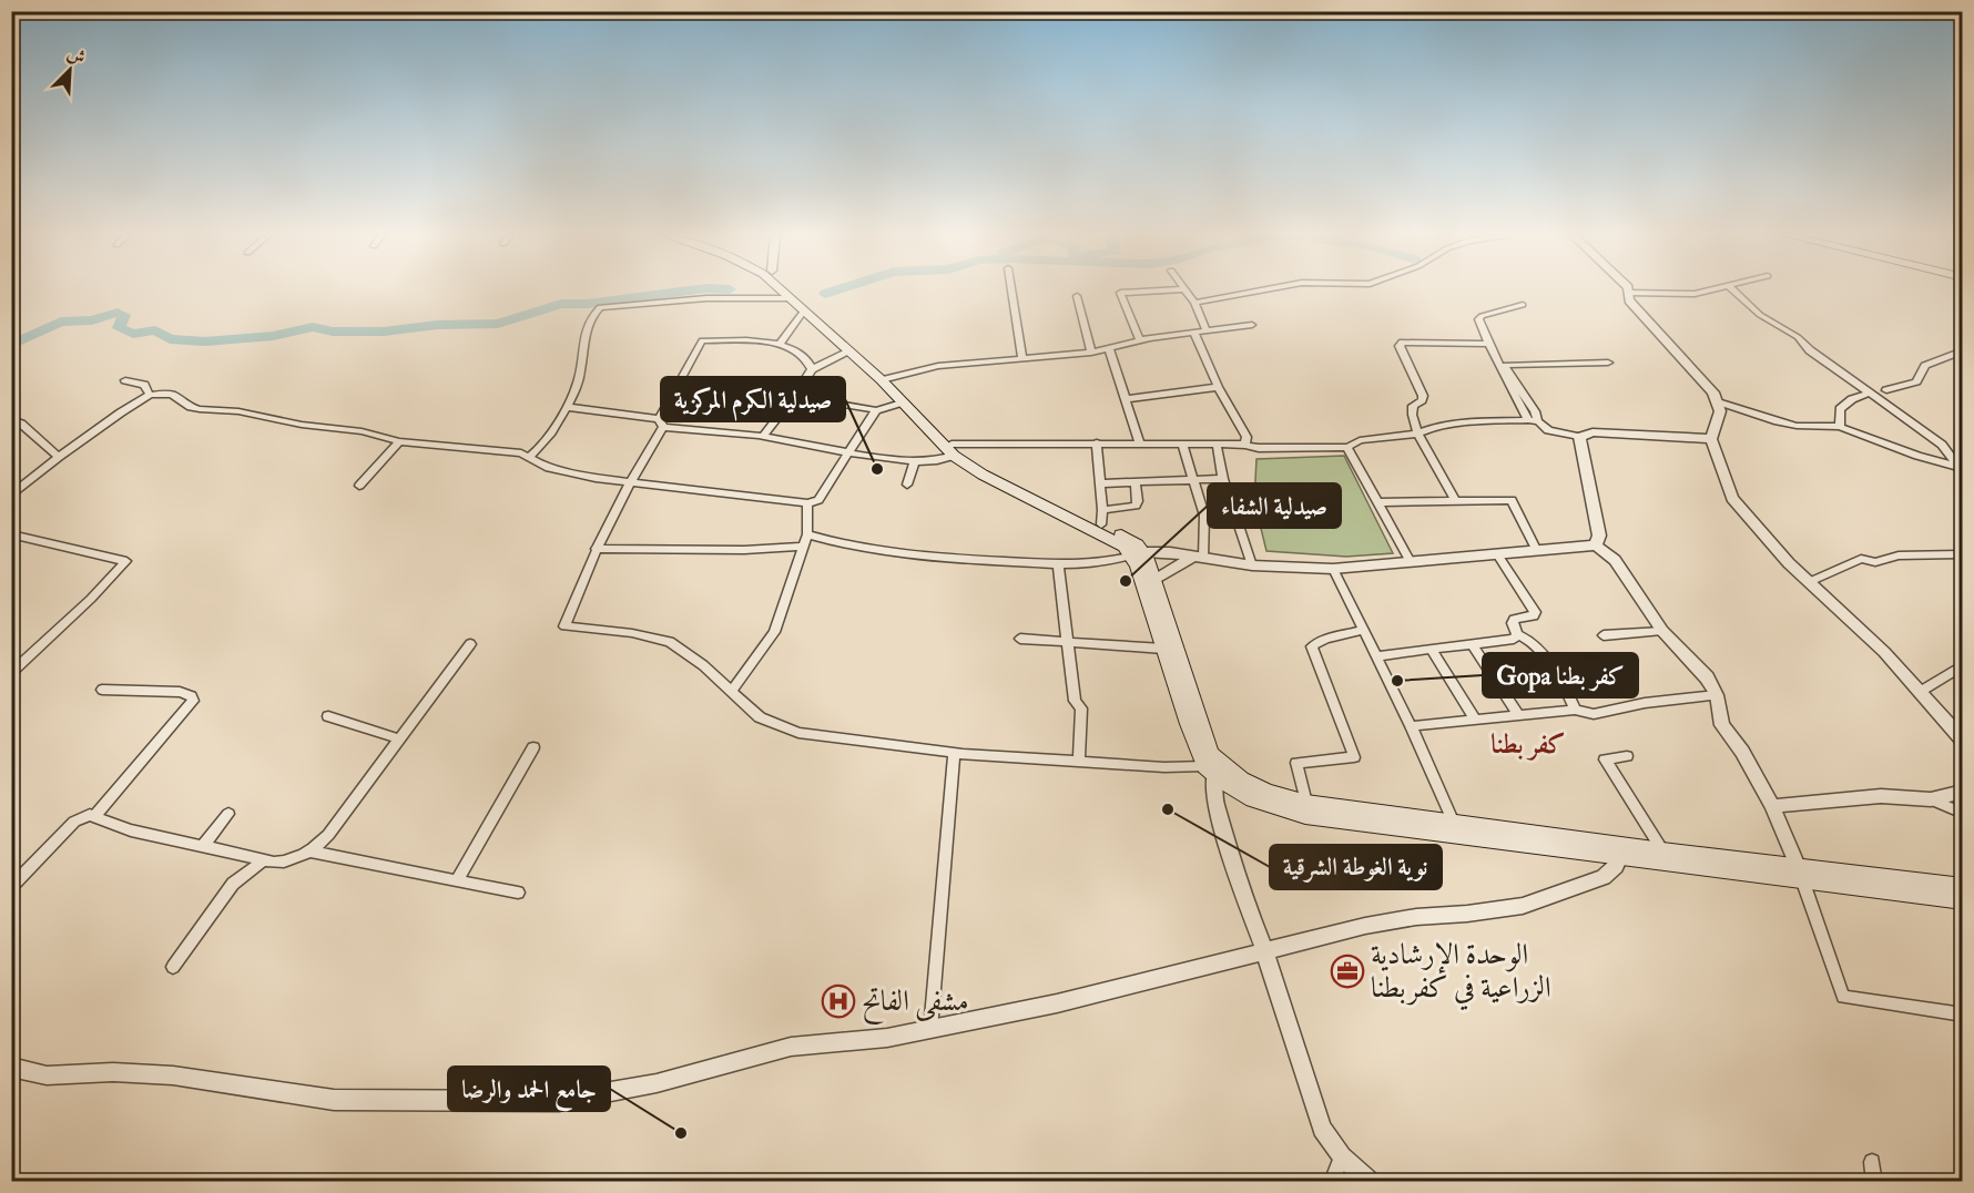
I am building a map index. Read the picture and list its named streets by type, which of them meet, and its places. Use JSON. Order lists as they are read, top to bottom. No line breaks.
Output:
{"districts":["كفر بطنا"],"places":{"other":["صيدلية الكرم المركزية","صيدلية الشفاء","Gopa كفر بطنا","نوية الغوطة الشرقية","جامع الحمد والرضا"],"office":["الوحدة الإرشادية الزراعية في كفربطنا"],"hospital":["مشفى الفاتح"]},"north":"top right"}
